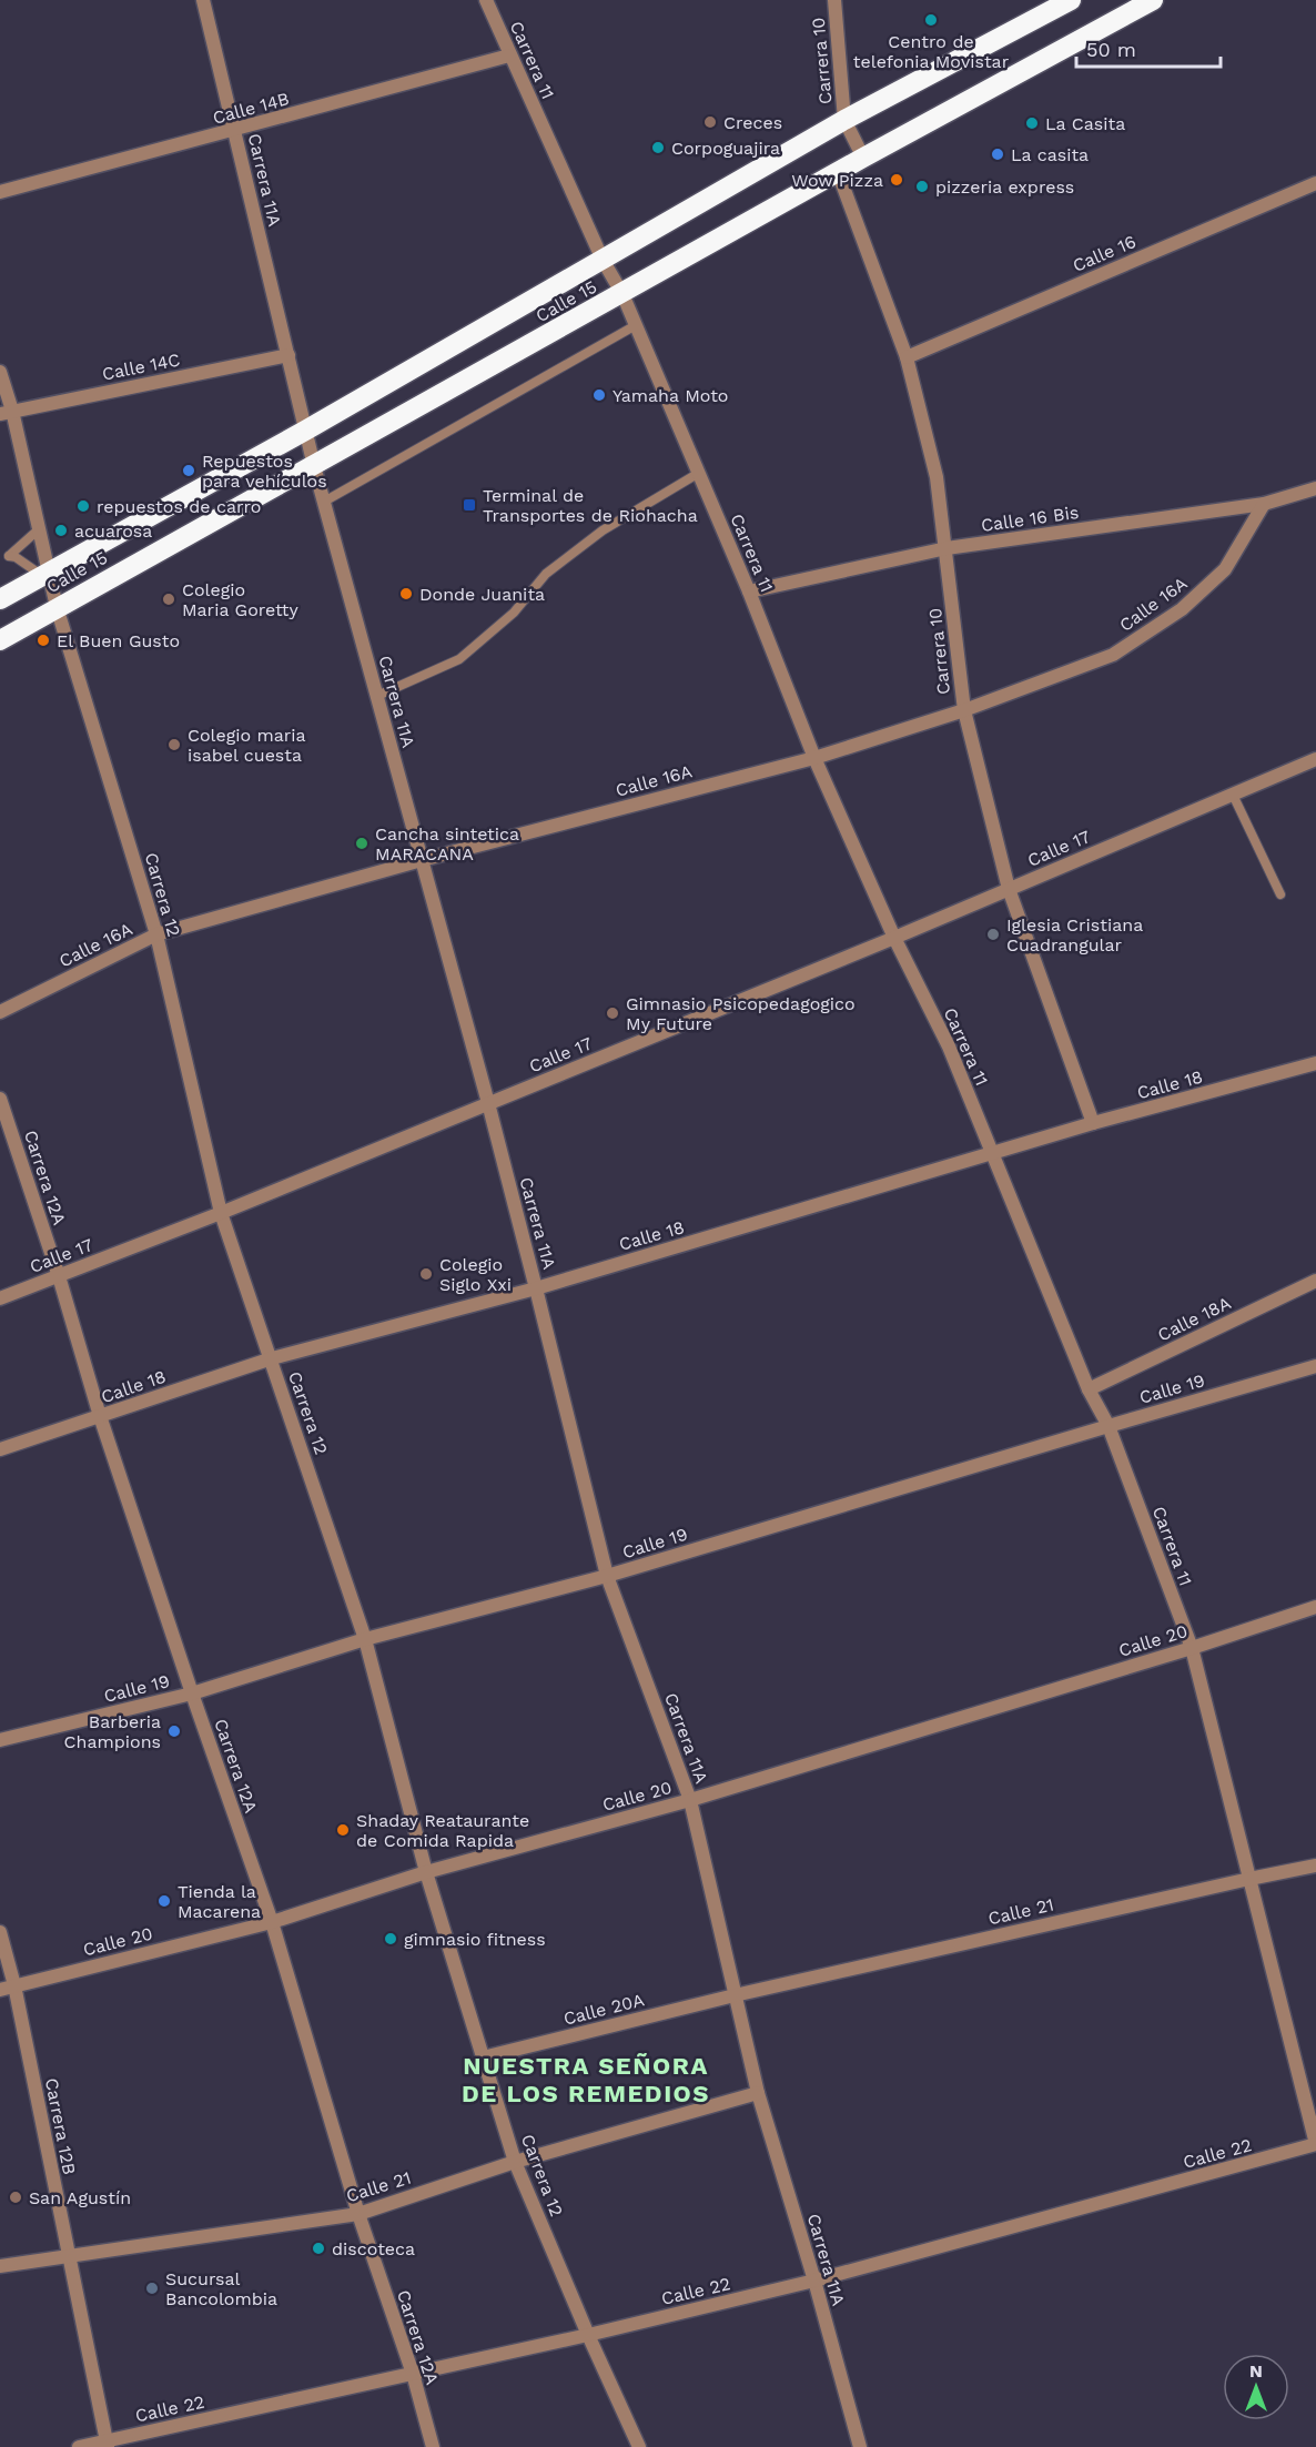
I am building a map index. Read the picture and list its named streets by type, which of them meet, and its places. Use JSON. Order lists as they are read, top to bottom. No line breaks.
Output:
{"streets":{"highway":["Calle 15"],"street":["Carrera 11","Carrera 10","Calle 14B","Carrera 11A","Calle 16","Calle 14C","Calle 16 Bis","Calle 16A","Calle 17","Carrera 12","Calle 18","Carrera 12A","Calle 18A","Calle 19","Calle 20","Calle 21","Calle 20A","Carrera 12B","Calle 22"]},"crossings":[["Carrera 11","Calle 14B"],["Carrera 11","Calle 15"],["Carrera 11","Calle 16 Bis"],["Carrera 11","Calle 16A"],["Carrera 11","Calle 17"],["Carrera 11","Calle 18"],["Carrera 11","Calle 18A"],["Carrera 11","Calle 19"],["Carrera 11","Calle 20"],["Carrera 11","Calle 21"],["Carrera 11","Calle 22"],["Carrera 10","Calle 16"],["Carrera 10","Calle 15"],["Carrera 10","Calle 16 Bis"],["Carrera 10","Calle 16A"],["Carrera 10","Calle 17"],["Carrera 10","Calle 18"],["Calle 14B","Carrera 11A"],["Carrera 11A","Calle 15"],["Carrera 11A","Calle 14C"],["Carrera 11A","Calle 16A"],["Carrera 11A","Calle 17"],["Carrera 11A","Calle 18"],["Carrera 11A","Calle 19"],["Carrera 11A","Calle 20"],["Carrera 11A","Calle 21"],["Carrera 11A","Calle 20A"],["Carrera 11A","Calle 22"],["Calle 15","Carrera 12"],["Calle 14C","Carrera 12"],["Calle 16 Bis","Calle 16A"],["Calle 16A","Carrera 12"],["Calle 17","Carrera 12"],["Calle 17","Carrera 12A"],["Carrera 12","Calle 18"],["Carrera 12","Calle 19"],["Carrera 12","Calle 20"],["Carrera 12","Calle 21"],["Carrera 12","Calle 20A"],["Carrera 12","Calle 22"],["Calle 18","Carrera 12A"],["Carrera 12A","Calle 19"],["Carrera 12A","Calle 20"],["Carrera 12A","Calle 21"],["Carrera 12A","Calle 22"],["Calle 20","Carrera 12B"],["Calle 21","Calle 20A"],["Calle 21","Carrera 12B"],["Carrera 12B","Calle 22"]],"districts":["NUESTRA SEÑORA DE LOS REMEDIOS"],"places":{"other":["Centro de telefonia Movistar","Creces","La Casita","Corpoguajira","La casita","Wow Pizza","pizzeria express","Yamaha Moto","Repuestos para vehículos","repuestos de carro","acuarosa","Donde Juanita","Colegio Maria Goretty","El Buen Gusto","Colegio maria isabel cuesta","Cancha sintetica MARACANA","Iglesia Cristiana Cuadrangular","Gimnasio Psicopedagogico My Future","Colegio Siglo Xxi","Barberia Champions","Shaday Reataurante de Comida Rapida","Tienda la Macarena","gimnasio fitness","San Agustín","discoteca","Sucursal Bancolombia"],"transit":["Terminal de Transportes de Riohacha"]},"scale_bar":"50 m","north":"top"}
